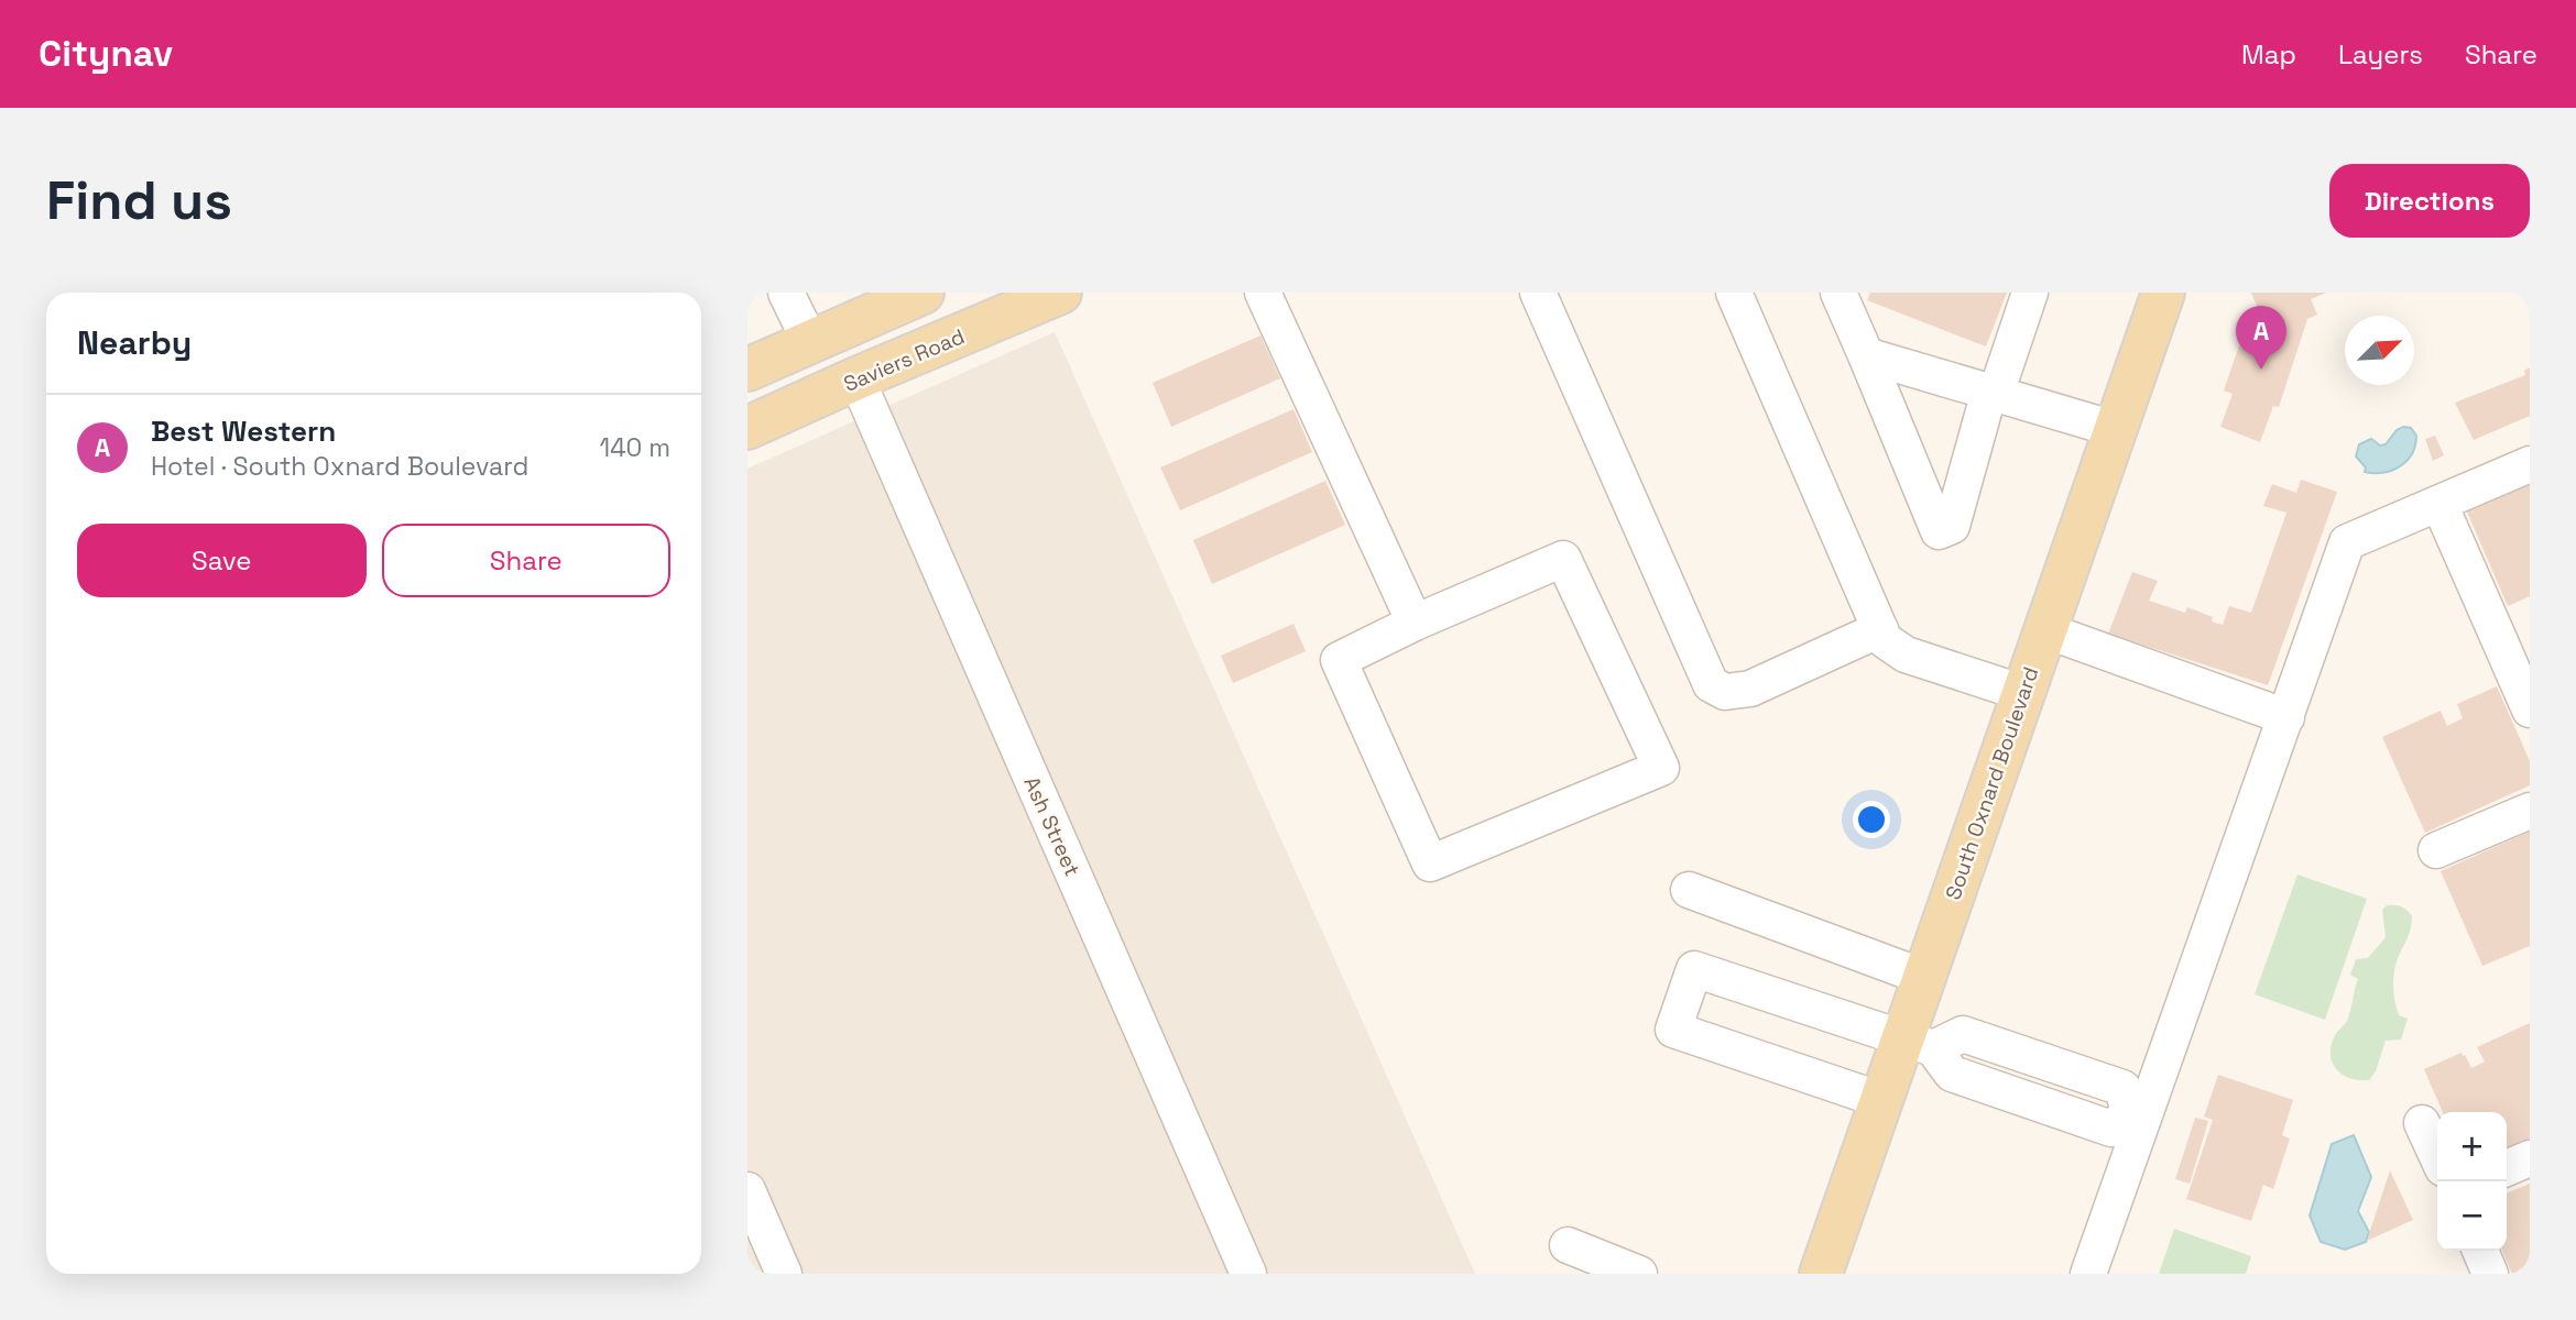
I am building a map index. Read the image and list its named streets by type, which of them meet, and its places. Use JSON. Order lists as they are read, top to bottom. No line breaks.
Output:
{"streets":{"main road":["Saviers Road","South Oxnard Boulevard"],"street":["Ash Street"]},"crossings":[["Saviers Road","Ash Street"]],"north":"top right","page":{"header":"Citynav","nav":["Map","Layers","Share"],"buttons":["Directions",["Save","Share"]],"title":"Find us","heading":"Nearby","pins":"A","list":[{"mark":"A","name":"Best Western","note":"Hotel · South Oxnard Boulevard","value":"140 m"}],"map_buttons":["+","−"]}}
